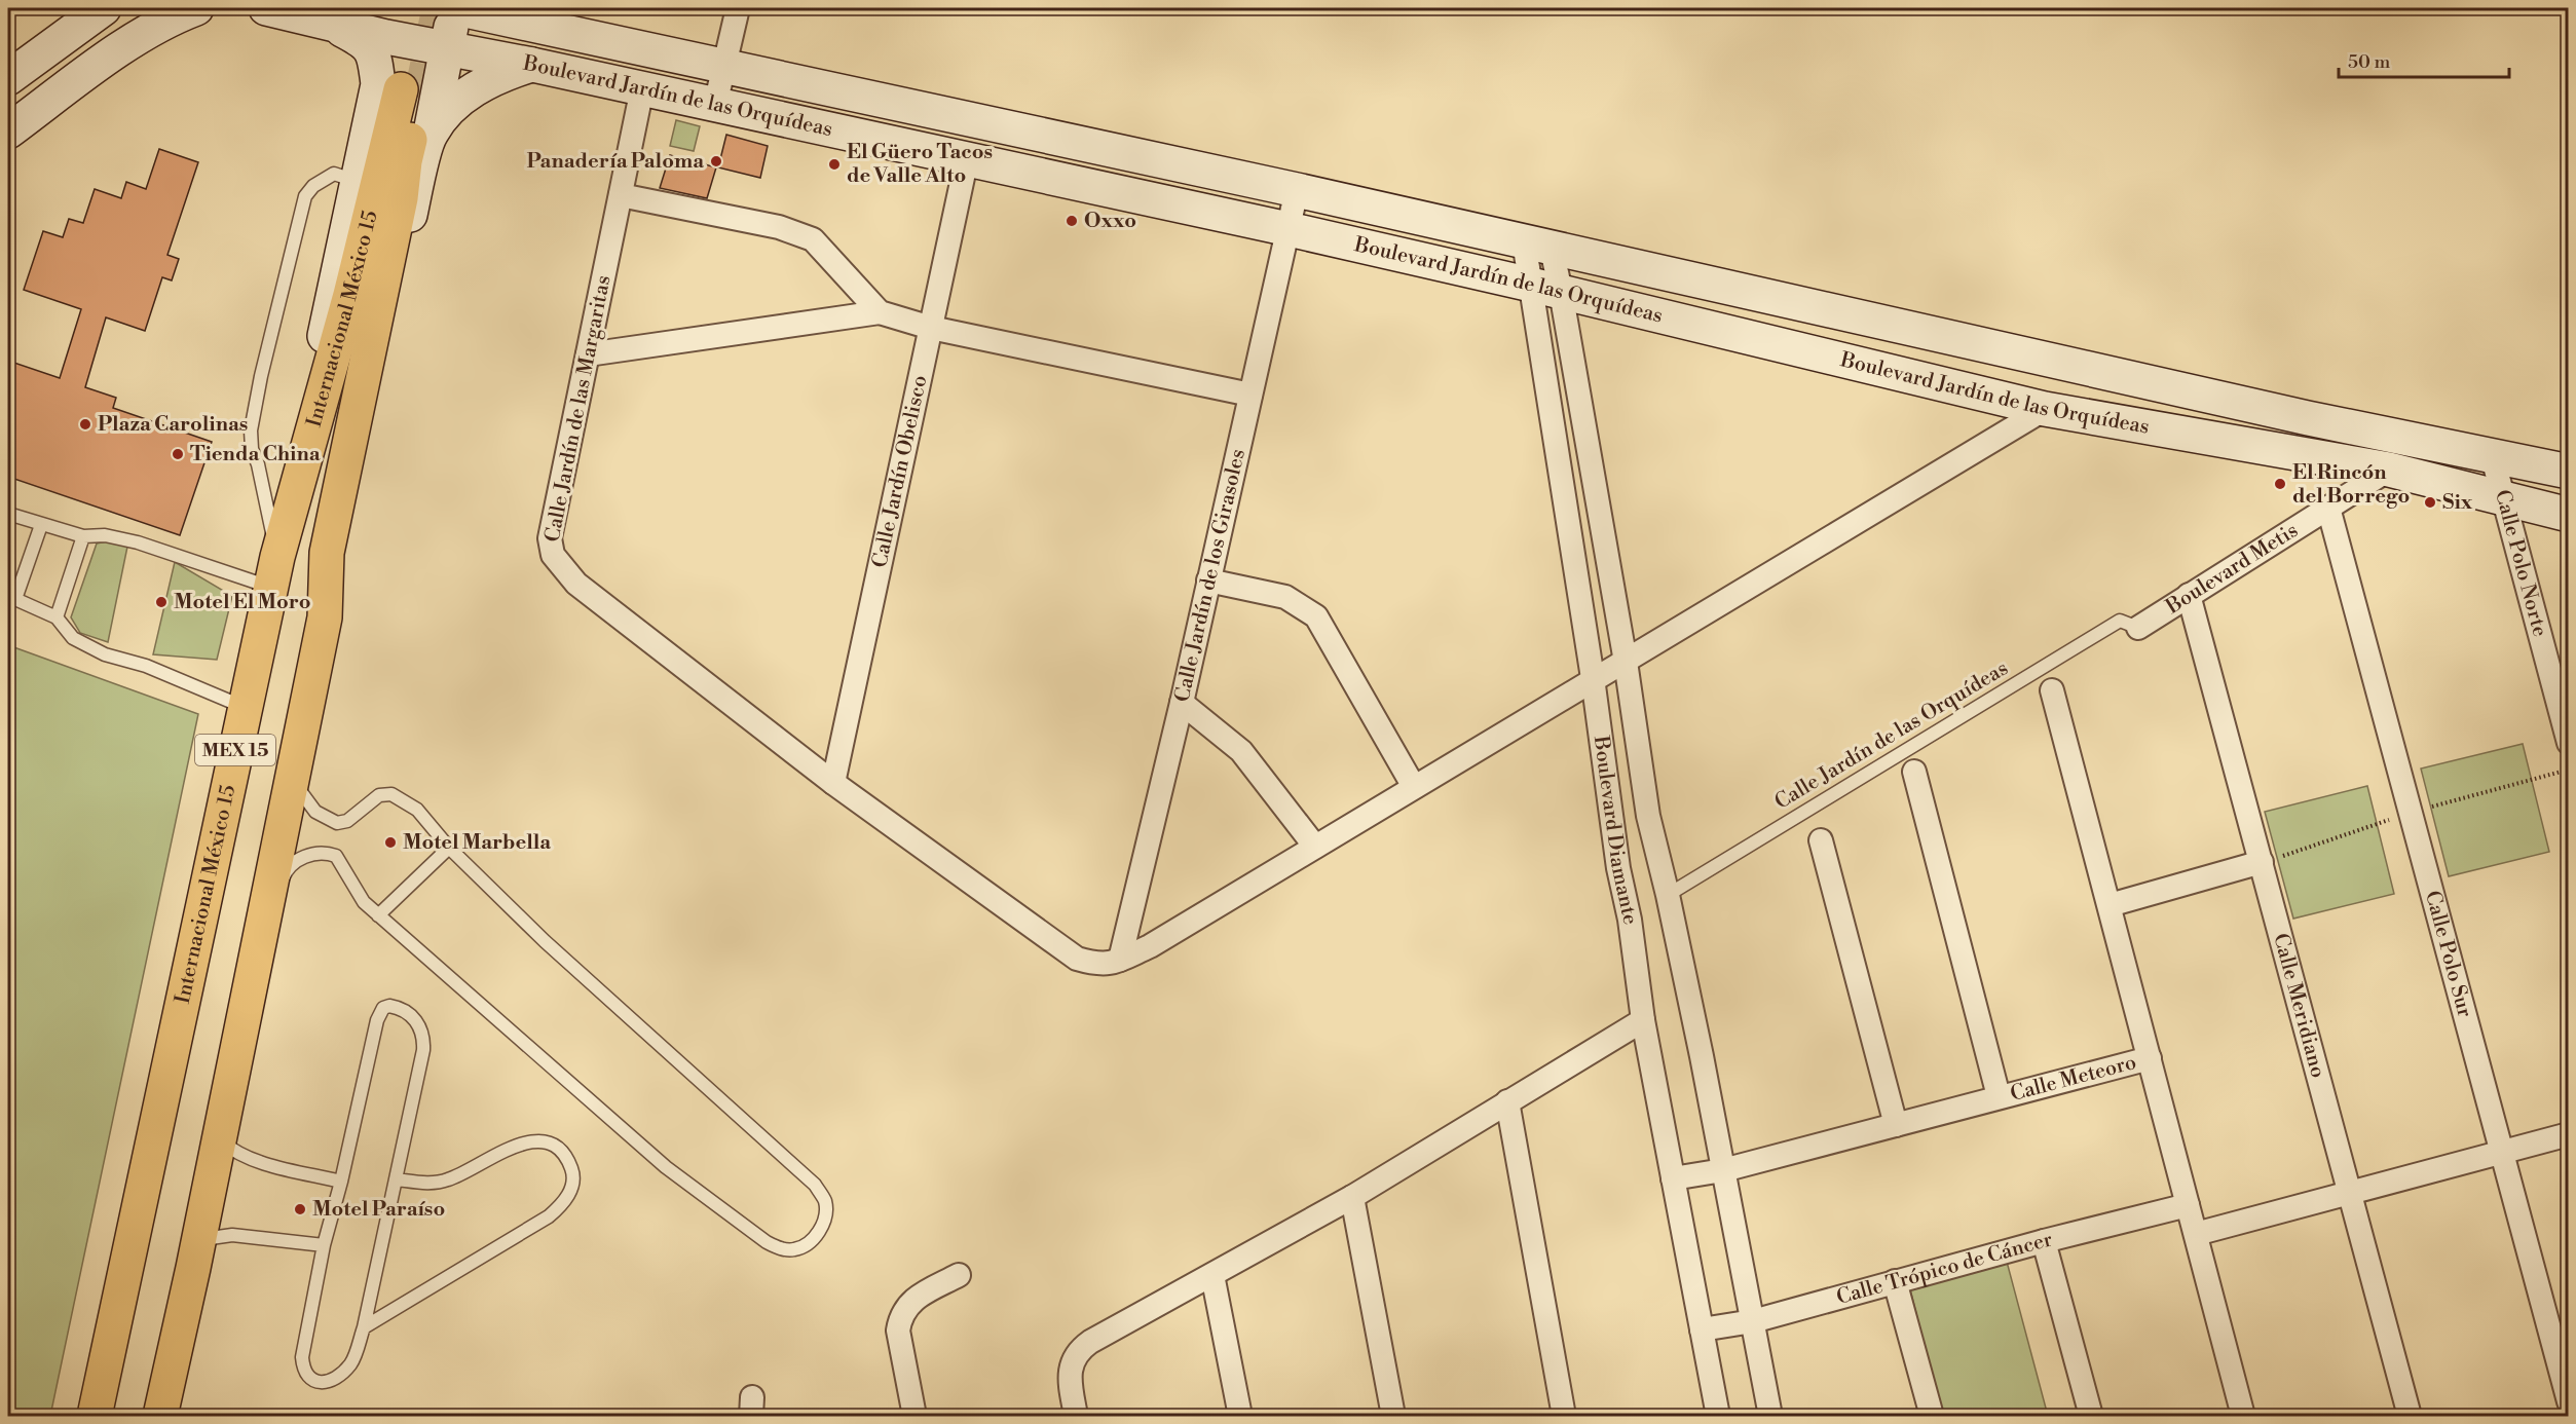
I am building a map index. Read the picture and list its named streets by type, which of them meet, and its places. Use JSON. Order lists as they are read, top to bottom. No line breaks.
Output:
{"streets":{"main road":["Internacional México 15","MEX 15"],"street":["Boulevard Jardín de las Orquídeas","Calle Jardín de las Margaritas","Calle Jardín Obelisco","Calle Polo Norte","Boulevard Metis","Calle Jardín de los Girasoles","Boulevard Diamante","Calle Polo Sur","Calle Meridiano","Calle Meteoro","Calle Trópico de Cáncer"],"lane":["Calle Jardín de las Orquídeas"]},"crossings":[["Boulevard Jardín de las Orquídeas","Calle Jardín de las Margaritas"],["Boulevard Jardín de las Orquídeas","Calle Jardín Obelisco"],["Boulevard Jardín de las Orquídeas","Calle Polo Norte"],["Boulevard Jardín de las Orquídeas","Boulevard Metis"],["Boulevard Jardín de las Orquídeas","Calle Jardín de los Girasoles"],["Boulevard Jardín de las Orquídeas","Boulevard Diamante"],["Calle Jardín de las Margaritas","Calle Jardín Obelisco"],["Calle Jardín de las Margaritas","Calle Jardín de los Girasoles"],["Boulevard Metis","Calle Jardín de las Orquídeas"],["Boulevard Metis","Calle Polo Sur"],["Boulevard Metis","Calle Meridiano"],["Calle Jardín de las Orquídeas","Boulevard Diamante"],["Boulevard Diamante","Calle Meteoro"],["Boulevard Diamante","Calle Trópico de Cáncer"],["Calle Meteoro","Calle Trópico de Cáncer"]],"places":["Panadería Paloma","El Güero Tacos de Valle Alto","Oxxo","Plaza Carolinas","Tienda China","El Rincón del Borrego","Six","Motel El Moro","Motel Marbella","Motel Paraíso"],"scale_bar":"50 m"}
